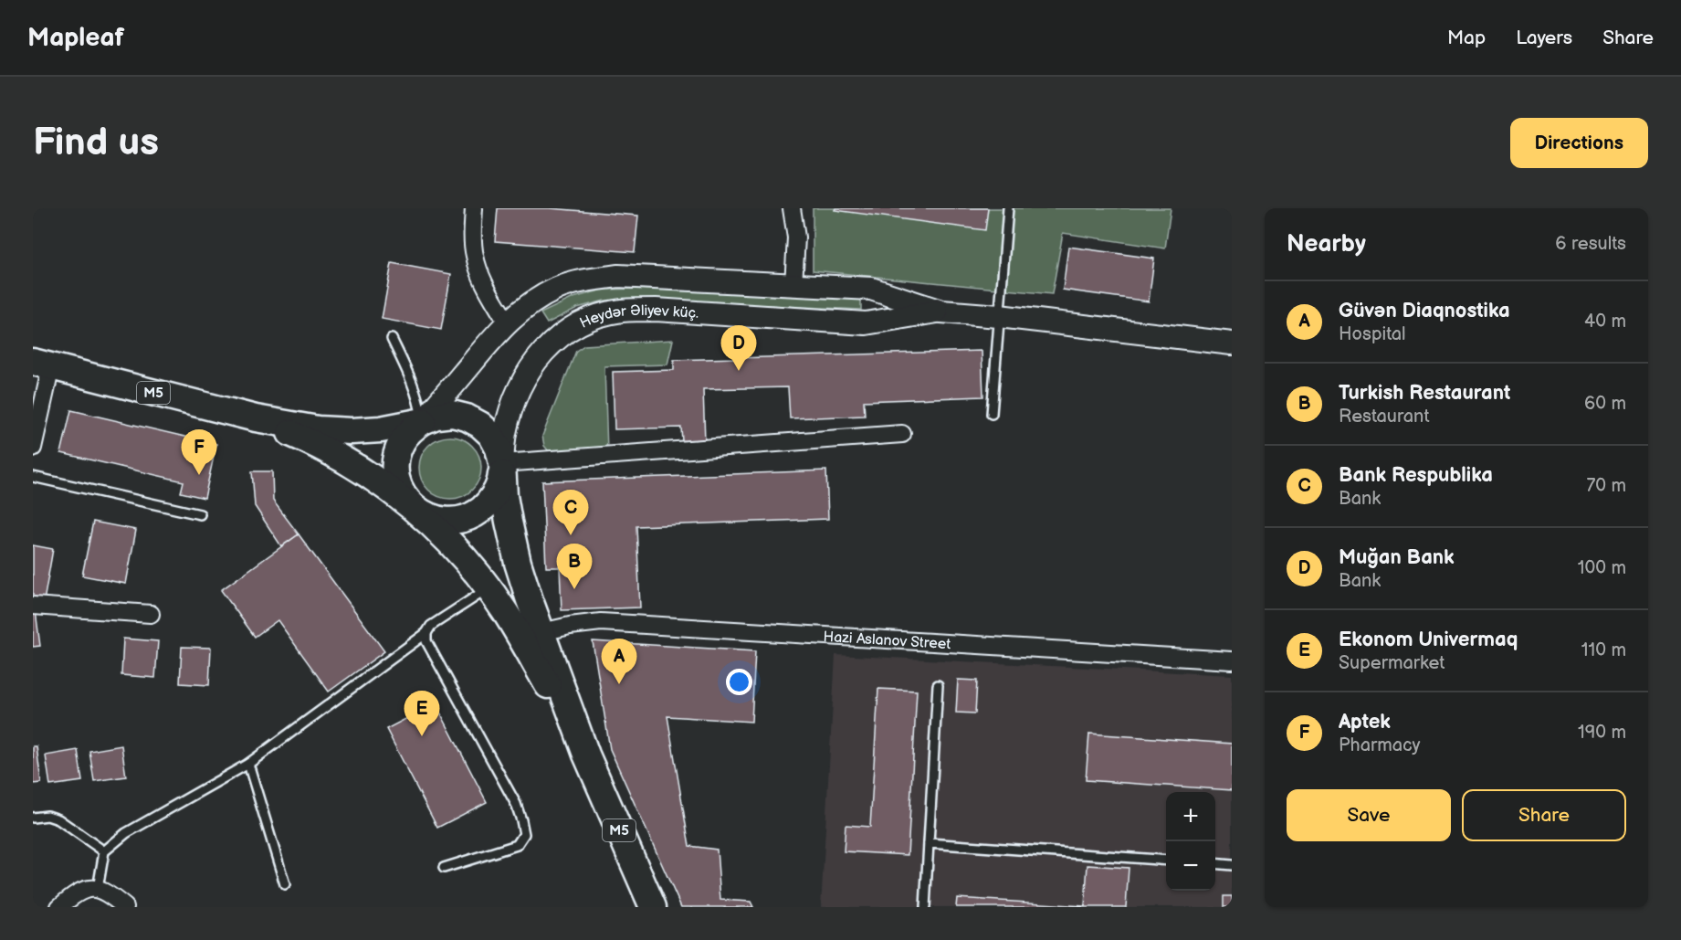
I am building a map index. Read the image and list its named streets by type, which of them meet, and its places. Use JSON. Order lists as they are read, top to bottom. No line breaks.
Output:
{"streets":{"highway":["M5"],"main road":["Heydər Əliyev küç."],"street":["Hazi Aslanov Street"]},"page":{"header":"Mapleaf","nav":["Map","Layers","Share"],"buttons":["Directions",["Save","Share"]],"title":"Find us","heading":["Nearby","6 results"],"list":[{"mark":"A","name":"Güvən Diaqnostika","note":"Hospital","value":"40 m"},{"mark":"B","name":"Turkish Restaurant","note":"Restaurant","value":"60 m"},{"mark":"C","name":"Bank Respublika","note":"Bank","value":"70 m"},{"mark":"D","name":"Muğan Bank","note":"Bank","value":"100 m"},{"mark":"E","name":"Ekonom Univermaq","note":"Supermarket","value":"110 m"},{"mark":"F","name":"Aptek","note":"Pharmacy","value":"190 m"}],"pins":["D","F","C","B","A","E"],"map_buttons":["+","−"]}}
